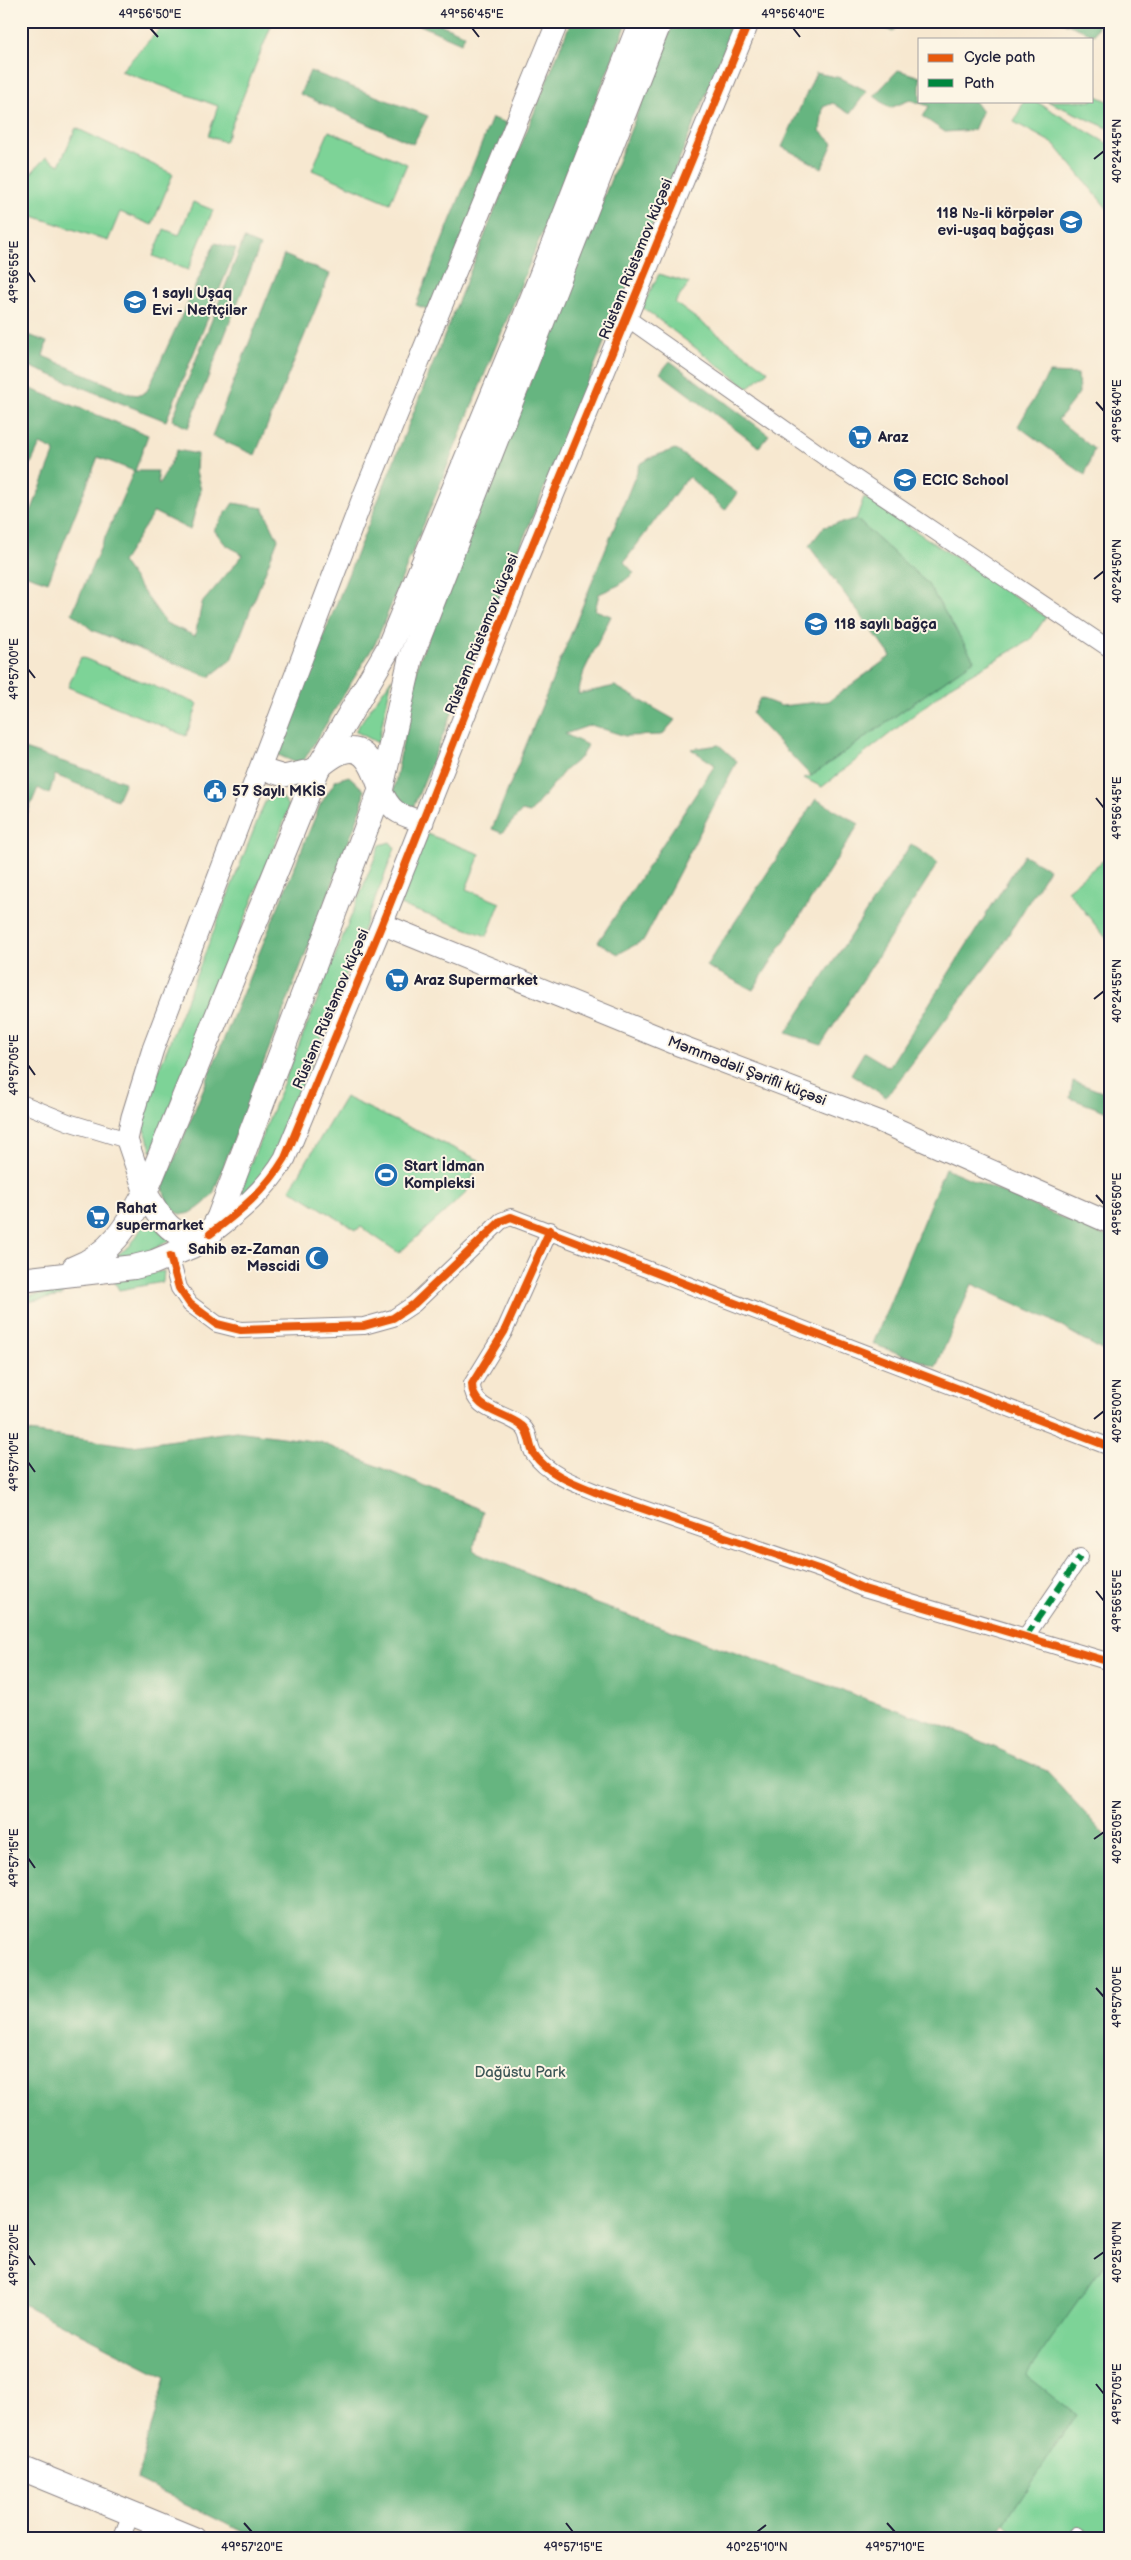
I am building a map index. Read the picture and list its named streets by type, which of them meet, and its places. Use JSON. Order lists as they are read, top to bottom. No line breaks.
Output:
{"streets":{"main road":["Rüstəm Rüstəmov küçəsi"],"street":["Məmmədəli Şərifli küçəsi"]},"crossings":[["Rüstəm Rüstəmov küçəsi","Məmmədəli Şərifli küçəsi"]],"parks":["Dağüstu Park"],"places":{"school or university":["118 №-li körpələr evi-uşaq bağçası","1 saylı Uşaq Evi - Neftçilər","ECIC School","118 saylı bağça"],"supermarket":["Araz","Araz Supermarket","Rahat supermarket"],"public building":["57 Saylı MKİS"],"sports":["Start İdman Kompleksi"],"mosque":["Sahib əz-Zaman Məscidi"]},"legend":["Cycle path","Path"],"coordinates":["49°56'50\"E","49°56'45\"E","49°56'40\"E","40°24'45\"N","49°56'55\"E","40°24'50\"N","49°57'00\"E","40°24'55\"N","49°57'05\"E","40°25'00\"N","49°57'10\"E","40°25'05\"N","49°57'15\"E","40°25'10\"N","49°57'20\"E"]}
